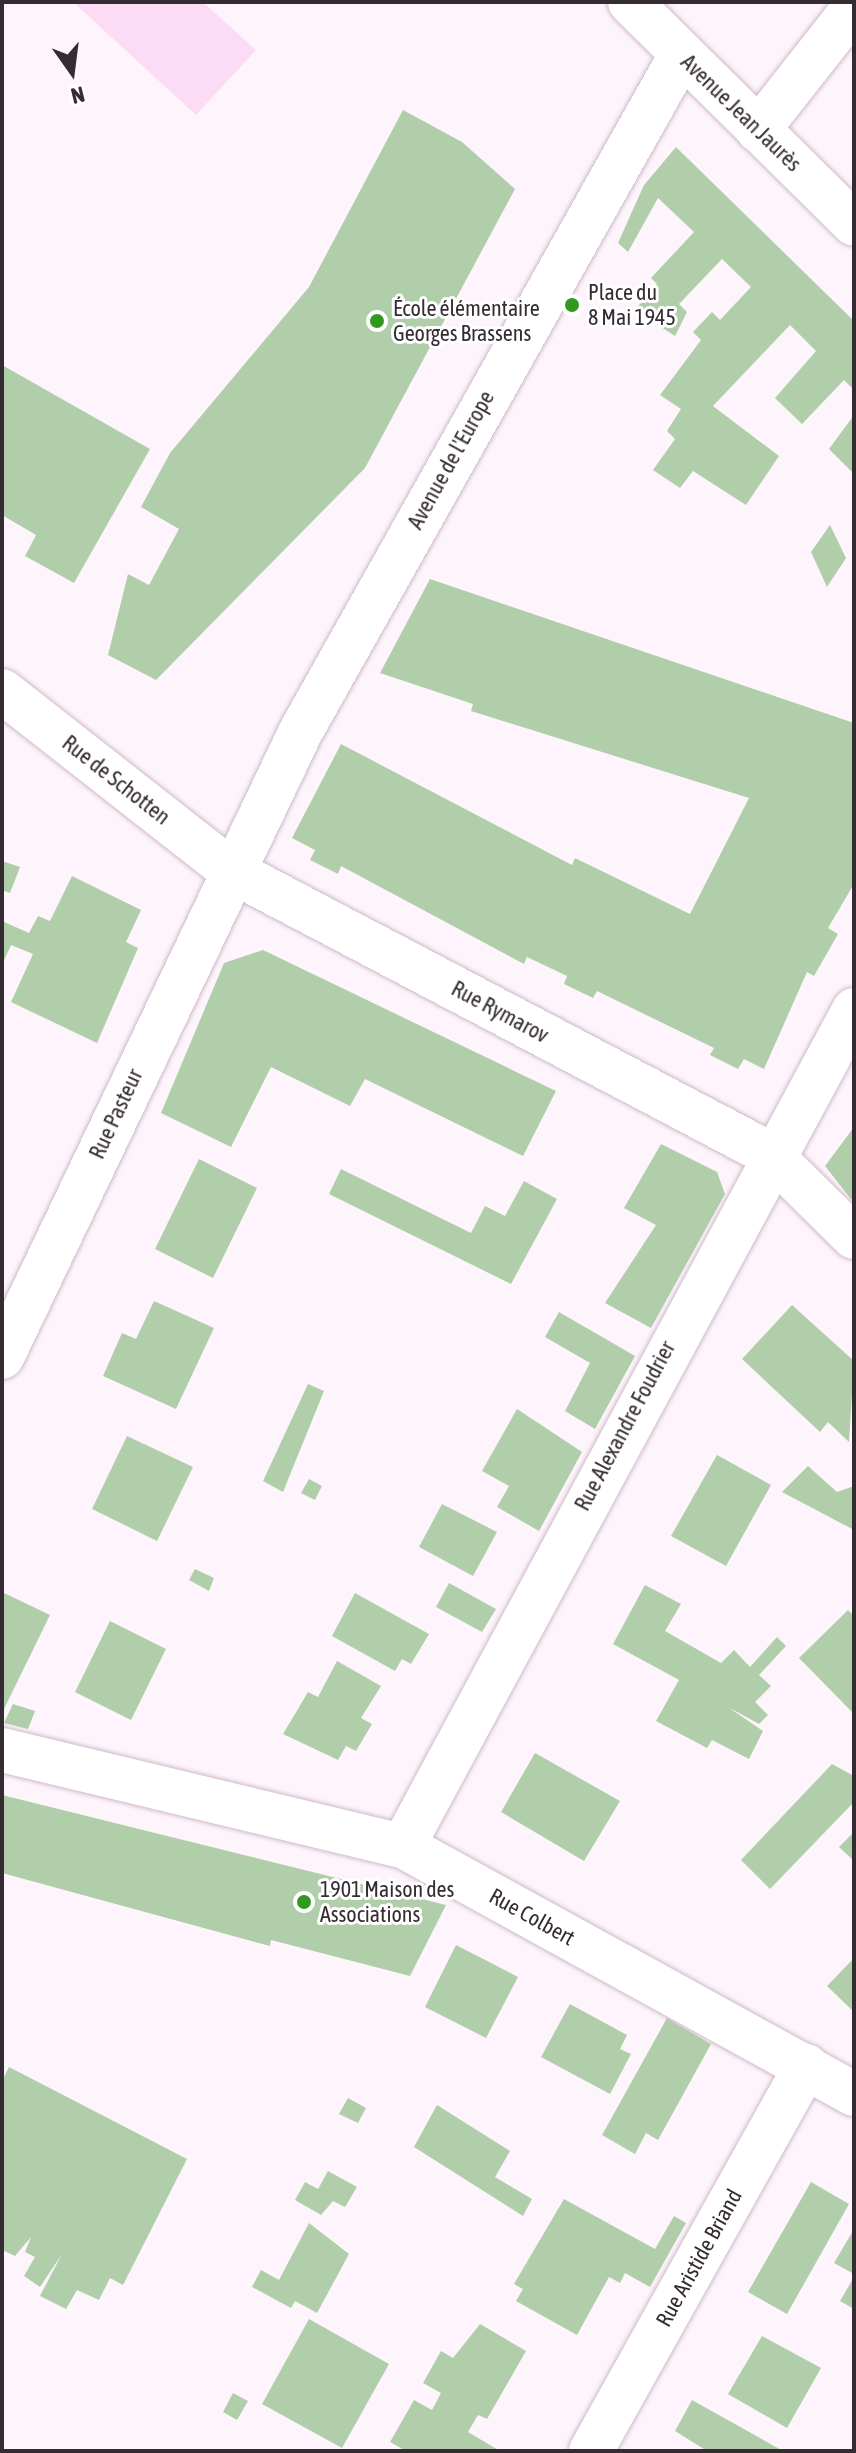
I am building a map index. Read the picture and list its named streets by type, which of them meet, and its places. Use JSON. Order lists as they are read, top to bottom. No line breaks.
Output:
{"streets":{"street":["Avenue Jean Jaurès","Avenue de l'Europe","Rue de Schotten","Rue Rymarov","Rue Pasteur","Rue Alexandre Foudrier","Rue Colbert","Rue Aristide Briand"]},"crossings":[["Avenue Jean Jaurès","Avenue de l'Europe"],["Avenue de l'Europe","Rue de Schotten"],["Avenue de l'Europe","Rue Rymarov"],["Avenue de l'Europe","Rue Pasteur"],["Rue de Schotten","Rue Rymarov"],["Rue de Schotten","Rue Pasteur"],["Rue Rymarov","Rue Pasteur"],["Rue Rymarov","Rue Alexandre Foudrier"],["Rue Alexandre Foudrier","Rue Colbert"],["Rue Colbert","Rue Aristide Briand"]],"places":["Place du 8 Mai 1945","École élémentaire Georges Brassens","1901 Maison des Associations"],"north":"bottom"}
